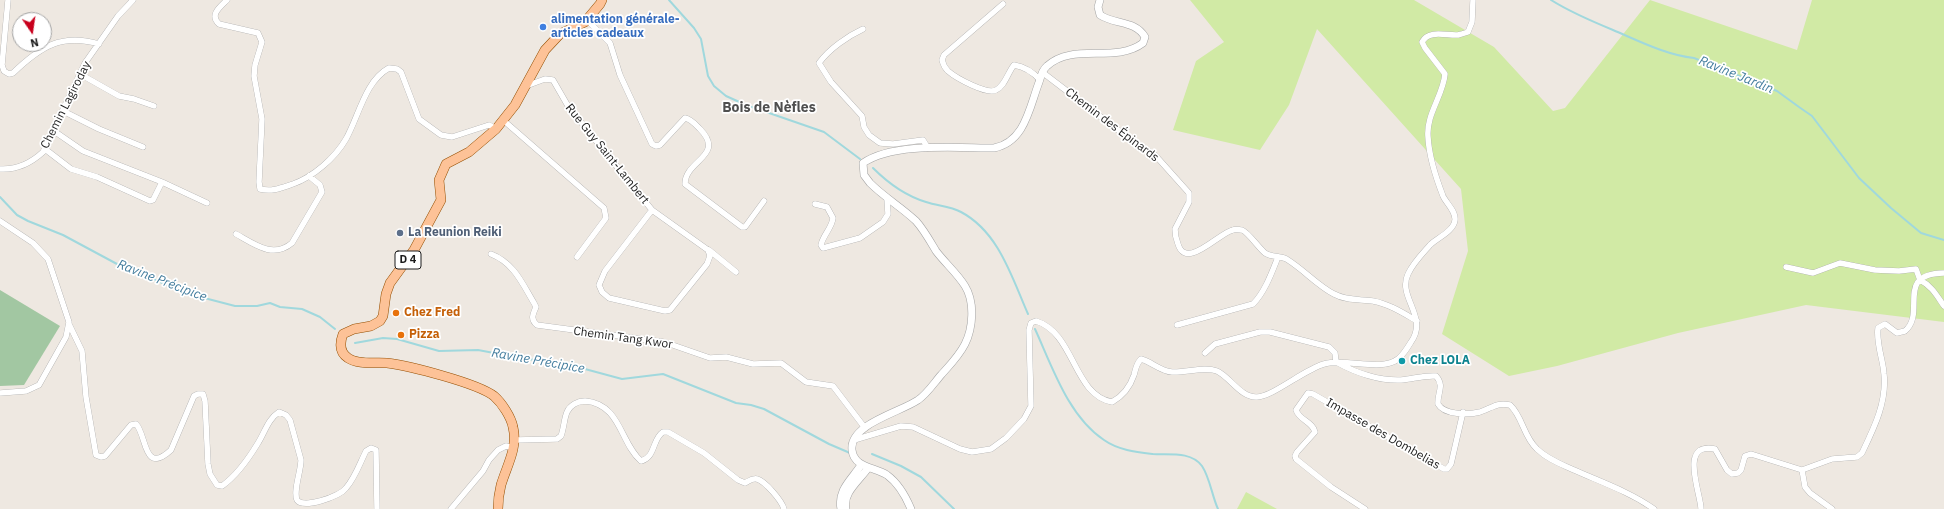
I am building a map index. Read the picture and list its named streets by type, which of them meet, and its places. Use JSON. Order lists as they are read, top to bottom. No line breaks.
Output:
{"streets":{"main road":["D 4"],"street":["Chemin Lagiroday","Chemin des Épinards","Rue Guy Saint-Lambert","Chemin Tang Kwor","Impasse des Dombelias"]},"crossings":[["Rue Guy Saint-Lambert","D 4"]],"districts":["Bois de Nèfles"],"water":["Ravine Jardin","Ravine Précipice"],"places":["alimentation générale- articles cadeaux","La Reunion Reiki","Chez Fred","Pizza","Chez LOLA"],"north":"bottom"}
